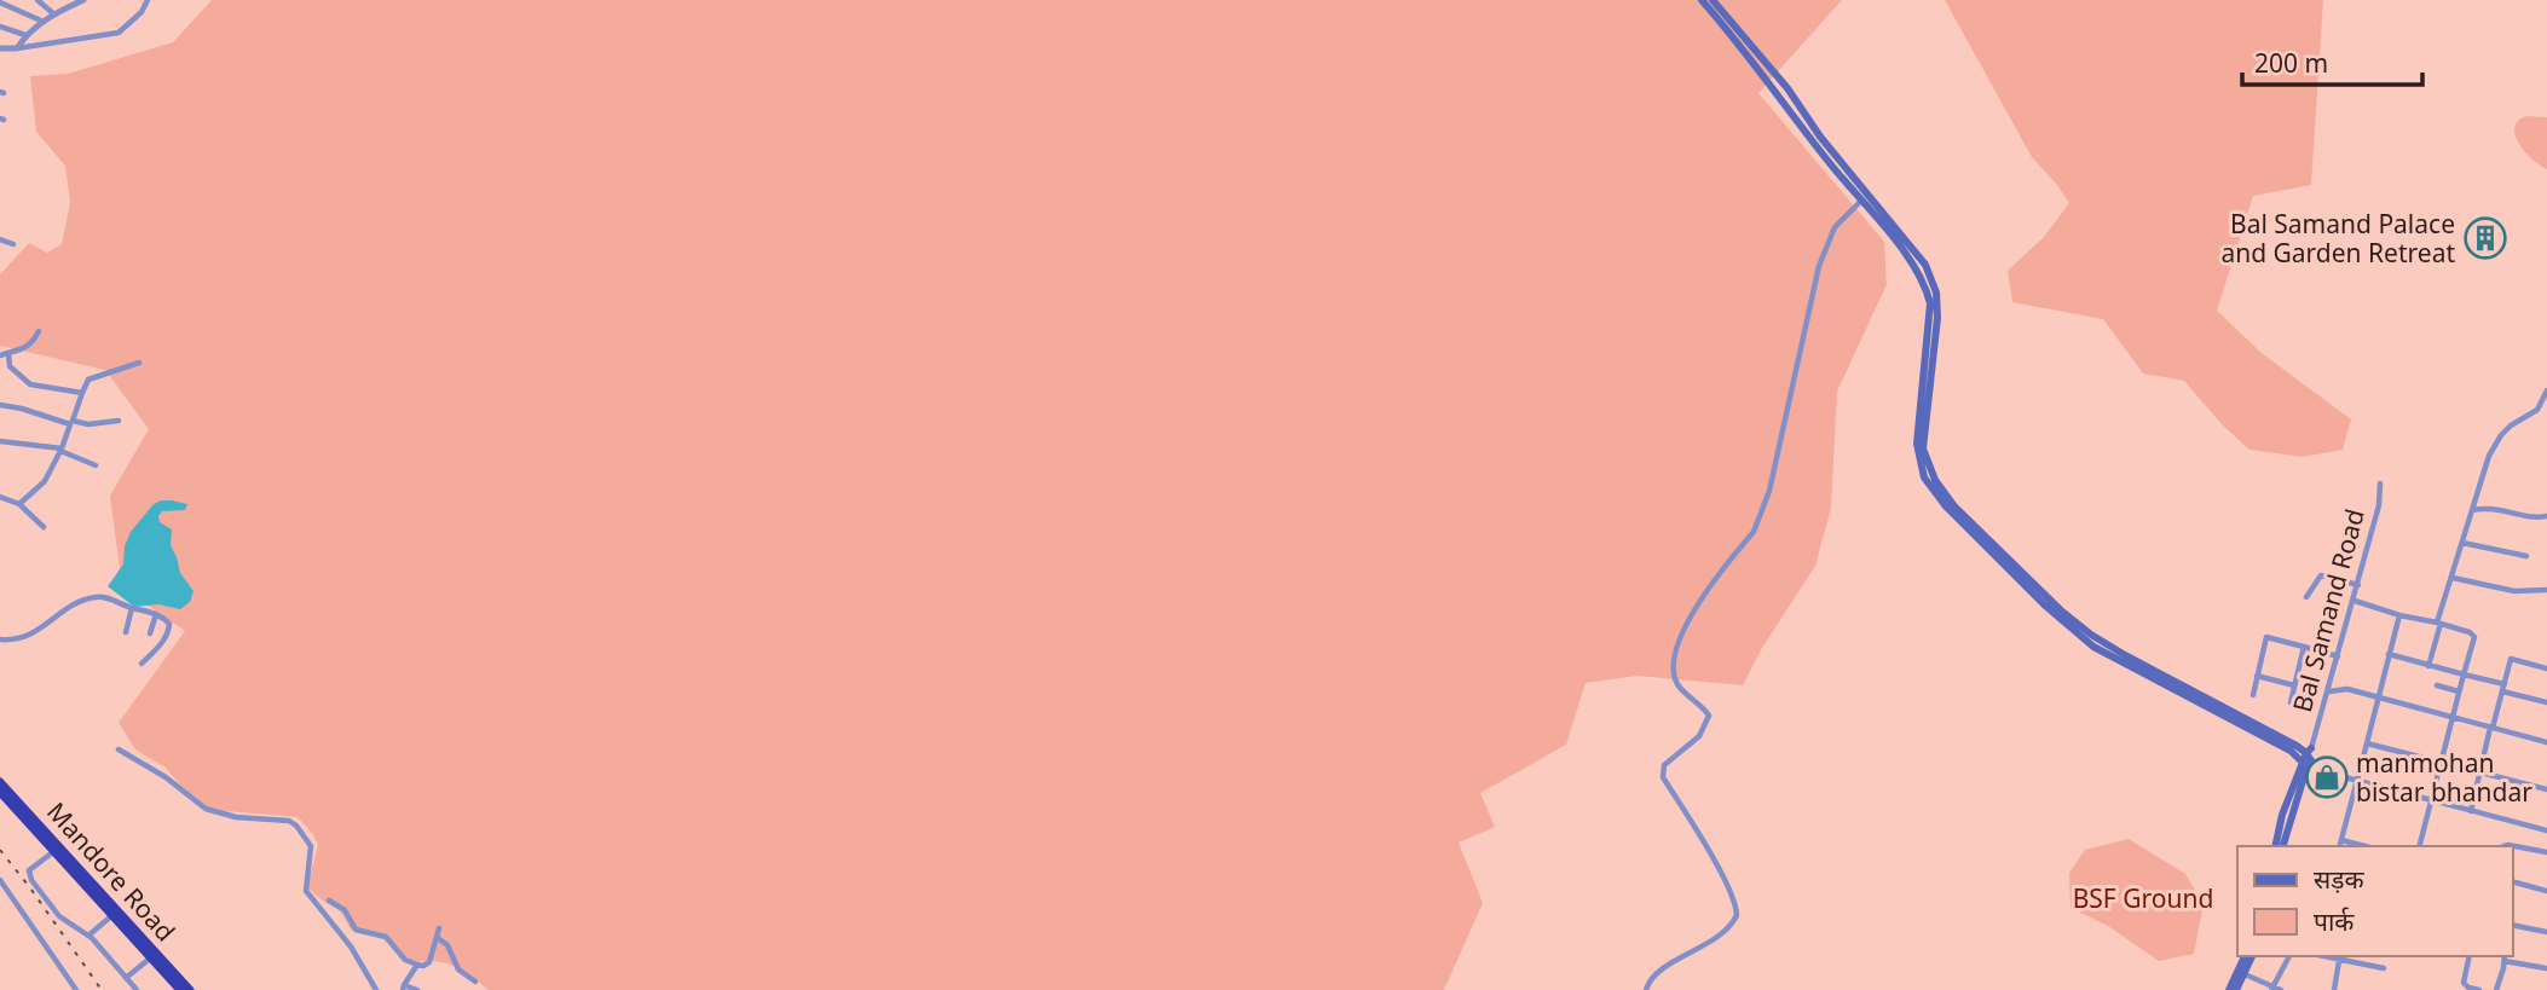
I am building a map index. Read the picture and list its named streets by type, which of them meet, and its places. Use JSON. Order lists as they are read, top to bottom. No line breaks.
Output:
{"streets":{"highway":["Mandore Road"],"main road":["Bal Samand Road"]},"parks":["BSF Ground"],"places":{"building":["Bal Samand Palace and Garden Retreat"],"shop":["manmohan bistar bhandar"]},"legend":["सड़क","पार्क"],"scale_bar":"200 m"}
